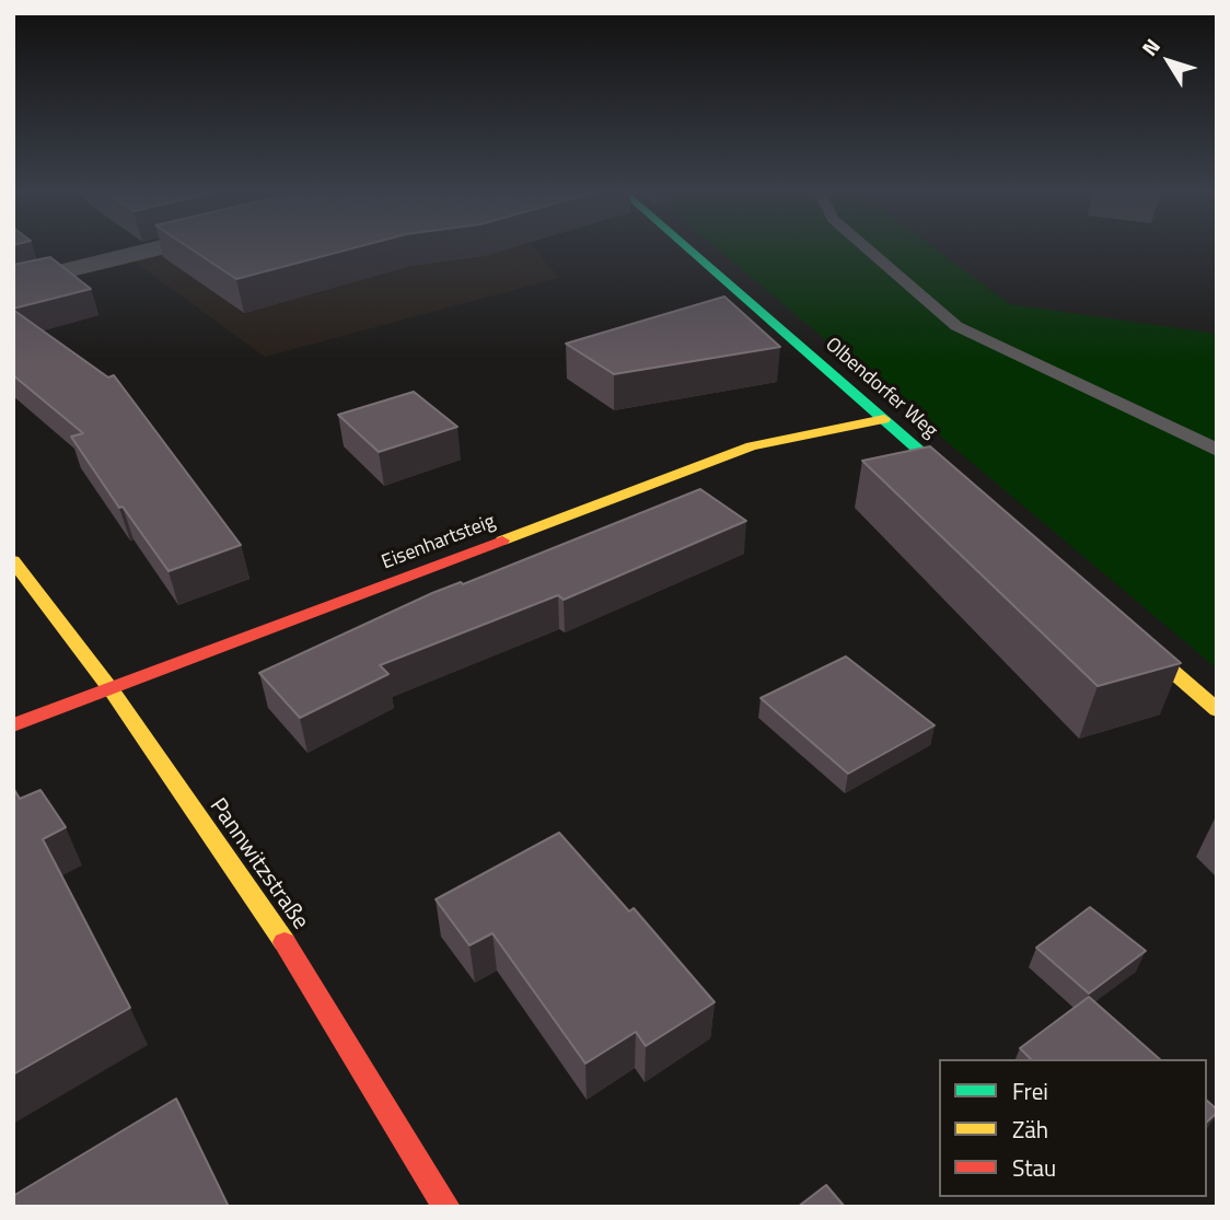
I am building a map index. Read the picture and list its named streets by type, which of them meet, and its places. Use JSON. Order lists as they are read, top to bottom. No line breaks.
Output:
{"streets":{"street":["Olbendorfer Weg","Eisenhartsteig","Pannwitzstraße"]},"crossings":[["Olbendorfer Weg","Eisenhartsteig"],["Eisenhartsteig","Pannwitzstraße"]],"legend":["Frei","Zäh","Stau"],"north":"top left"}
